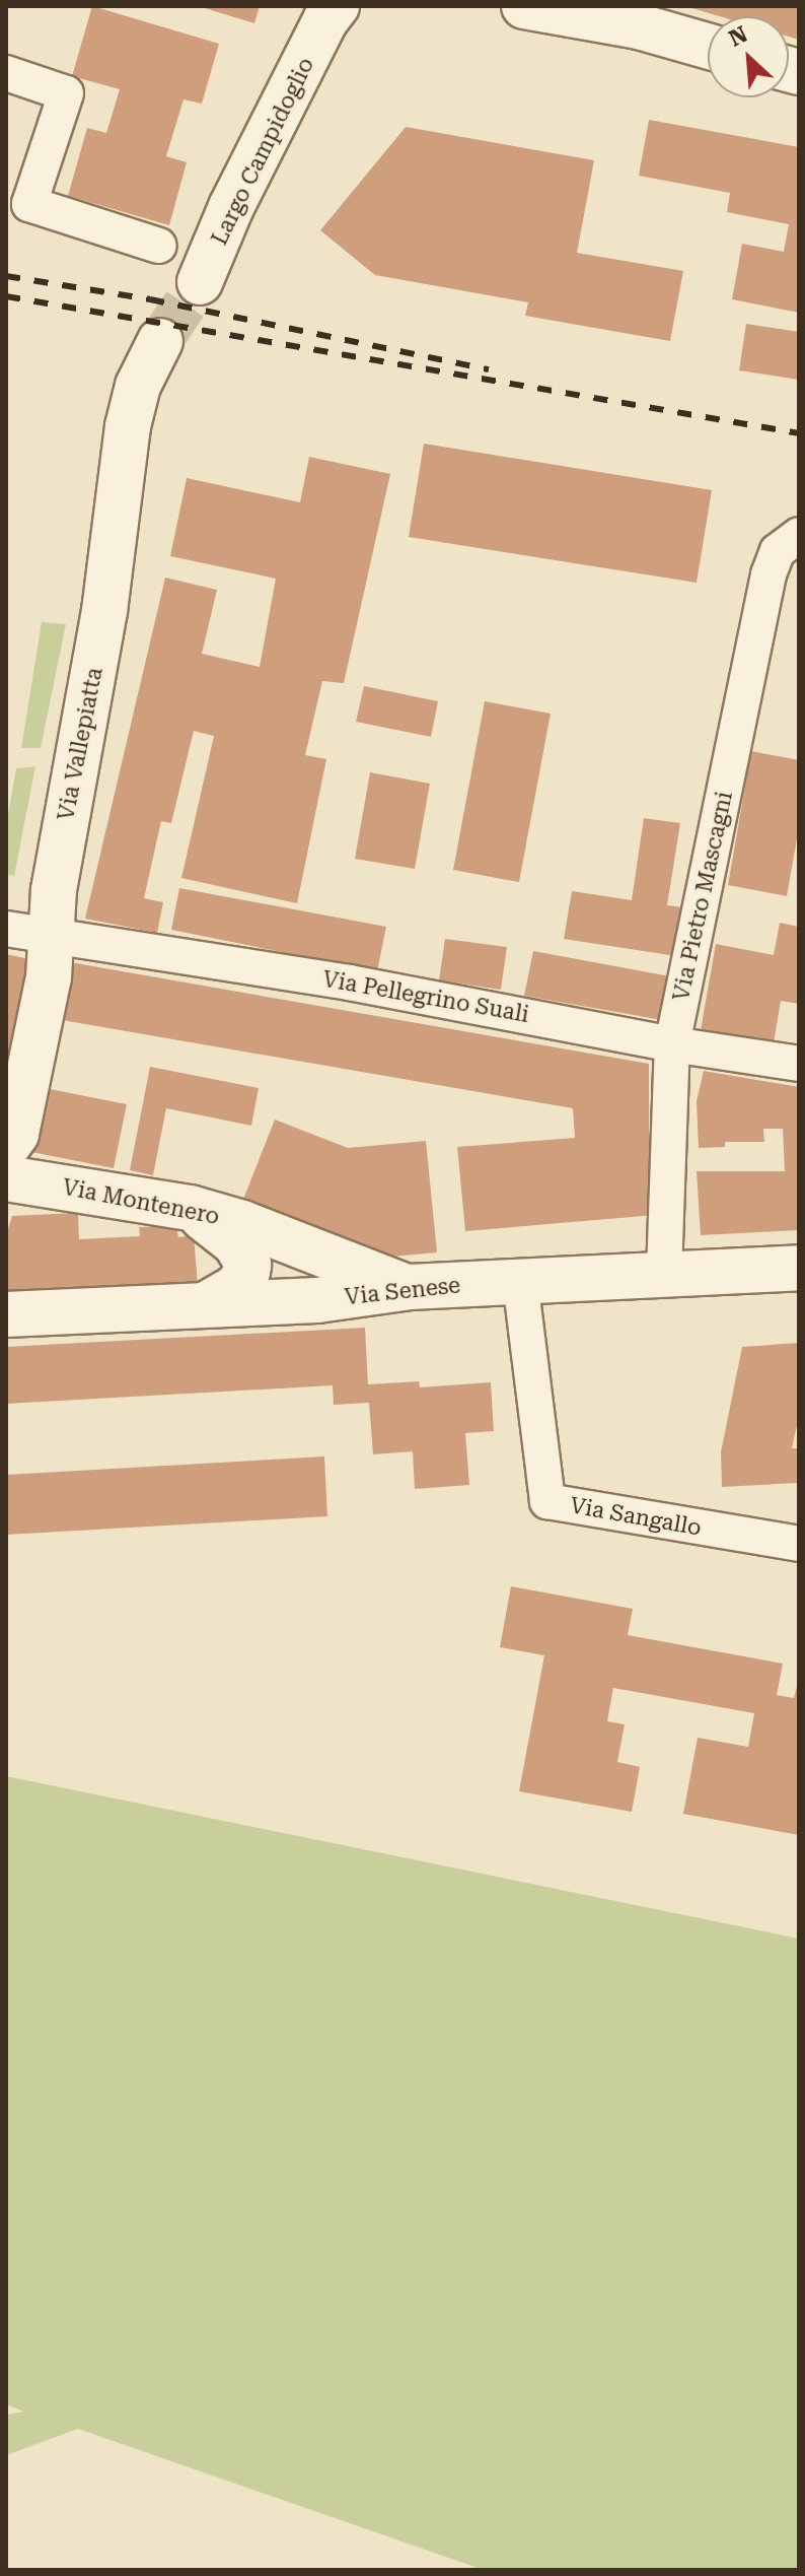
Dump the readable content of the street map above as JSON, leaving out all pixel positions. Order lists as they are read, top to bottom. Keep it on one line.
{"streets":{"main road":["Largo Campidoglio","Via Vallepiatta","Via Montenero","Via Senese"],"street":["Via Pietro Mascagni","Via Pellegrino Suali","Via Sangallo"]},"crossings":[["Via Vallepiatta","Via Pellegrino Suali"],["Via Pietro Mascagni","Via Pellegrino Suali"],["Via Pietro Mascagni","Via Senese"],["Via Montenero","Via Senese"],["Via Senese","Via Sangallo"]],"north":"top left"}
